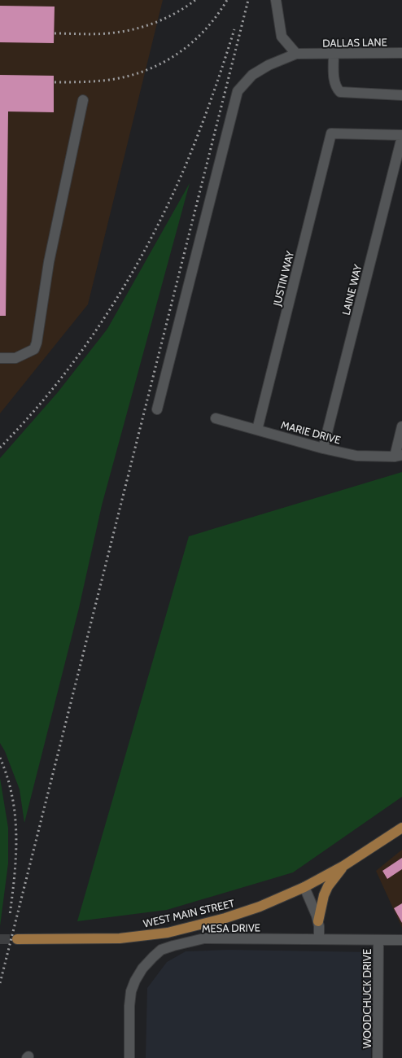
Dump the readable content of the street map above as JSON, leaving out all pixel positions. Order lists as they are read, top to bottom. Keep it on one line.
{"streets":{"main road":["WEST MAIN STREET"],"street":["DALLAS LANE","JUSTIN WAY","LAINE WAY","MARIE DRIVE","MESA DRIVE","WOODCHUCK DRIVE"]},"crossings":[["JUSTIN WAY","LAINE WAY"],["JUSTIN WAY","MARIE DRIVE"],["LAINE WAY","MARIE DRIVE"],["MESA DRIVE","WOODCHUCK DRIVE"]]}
